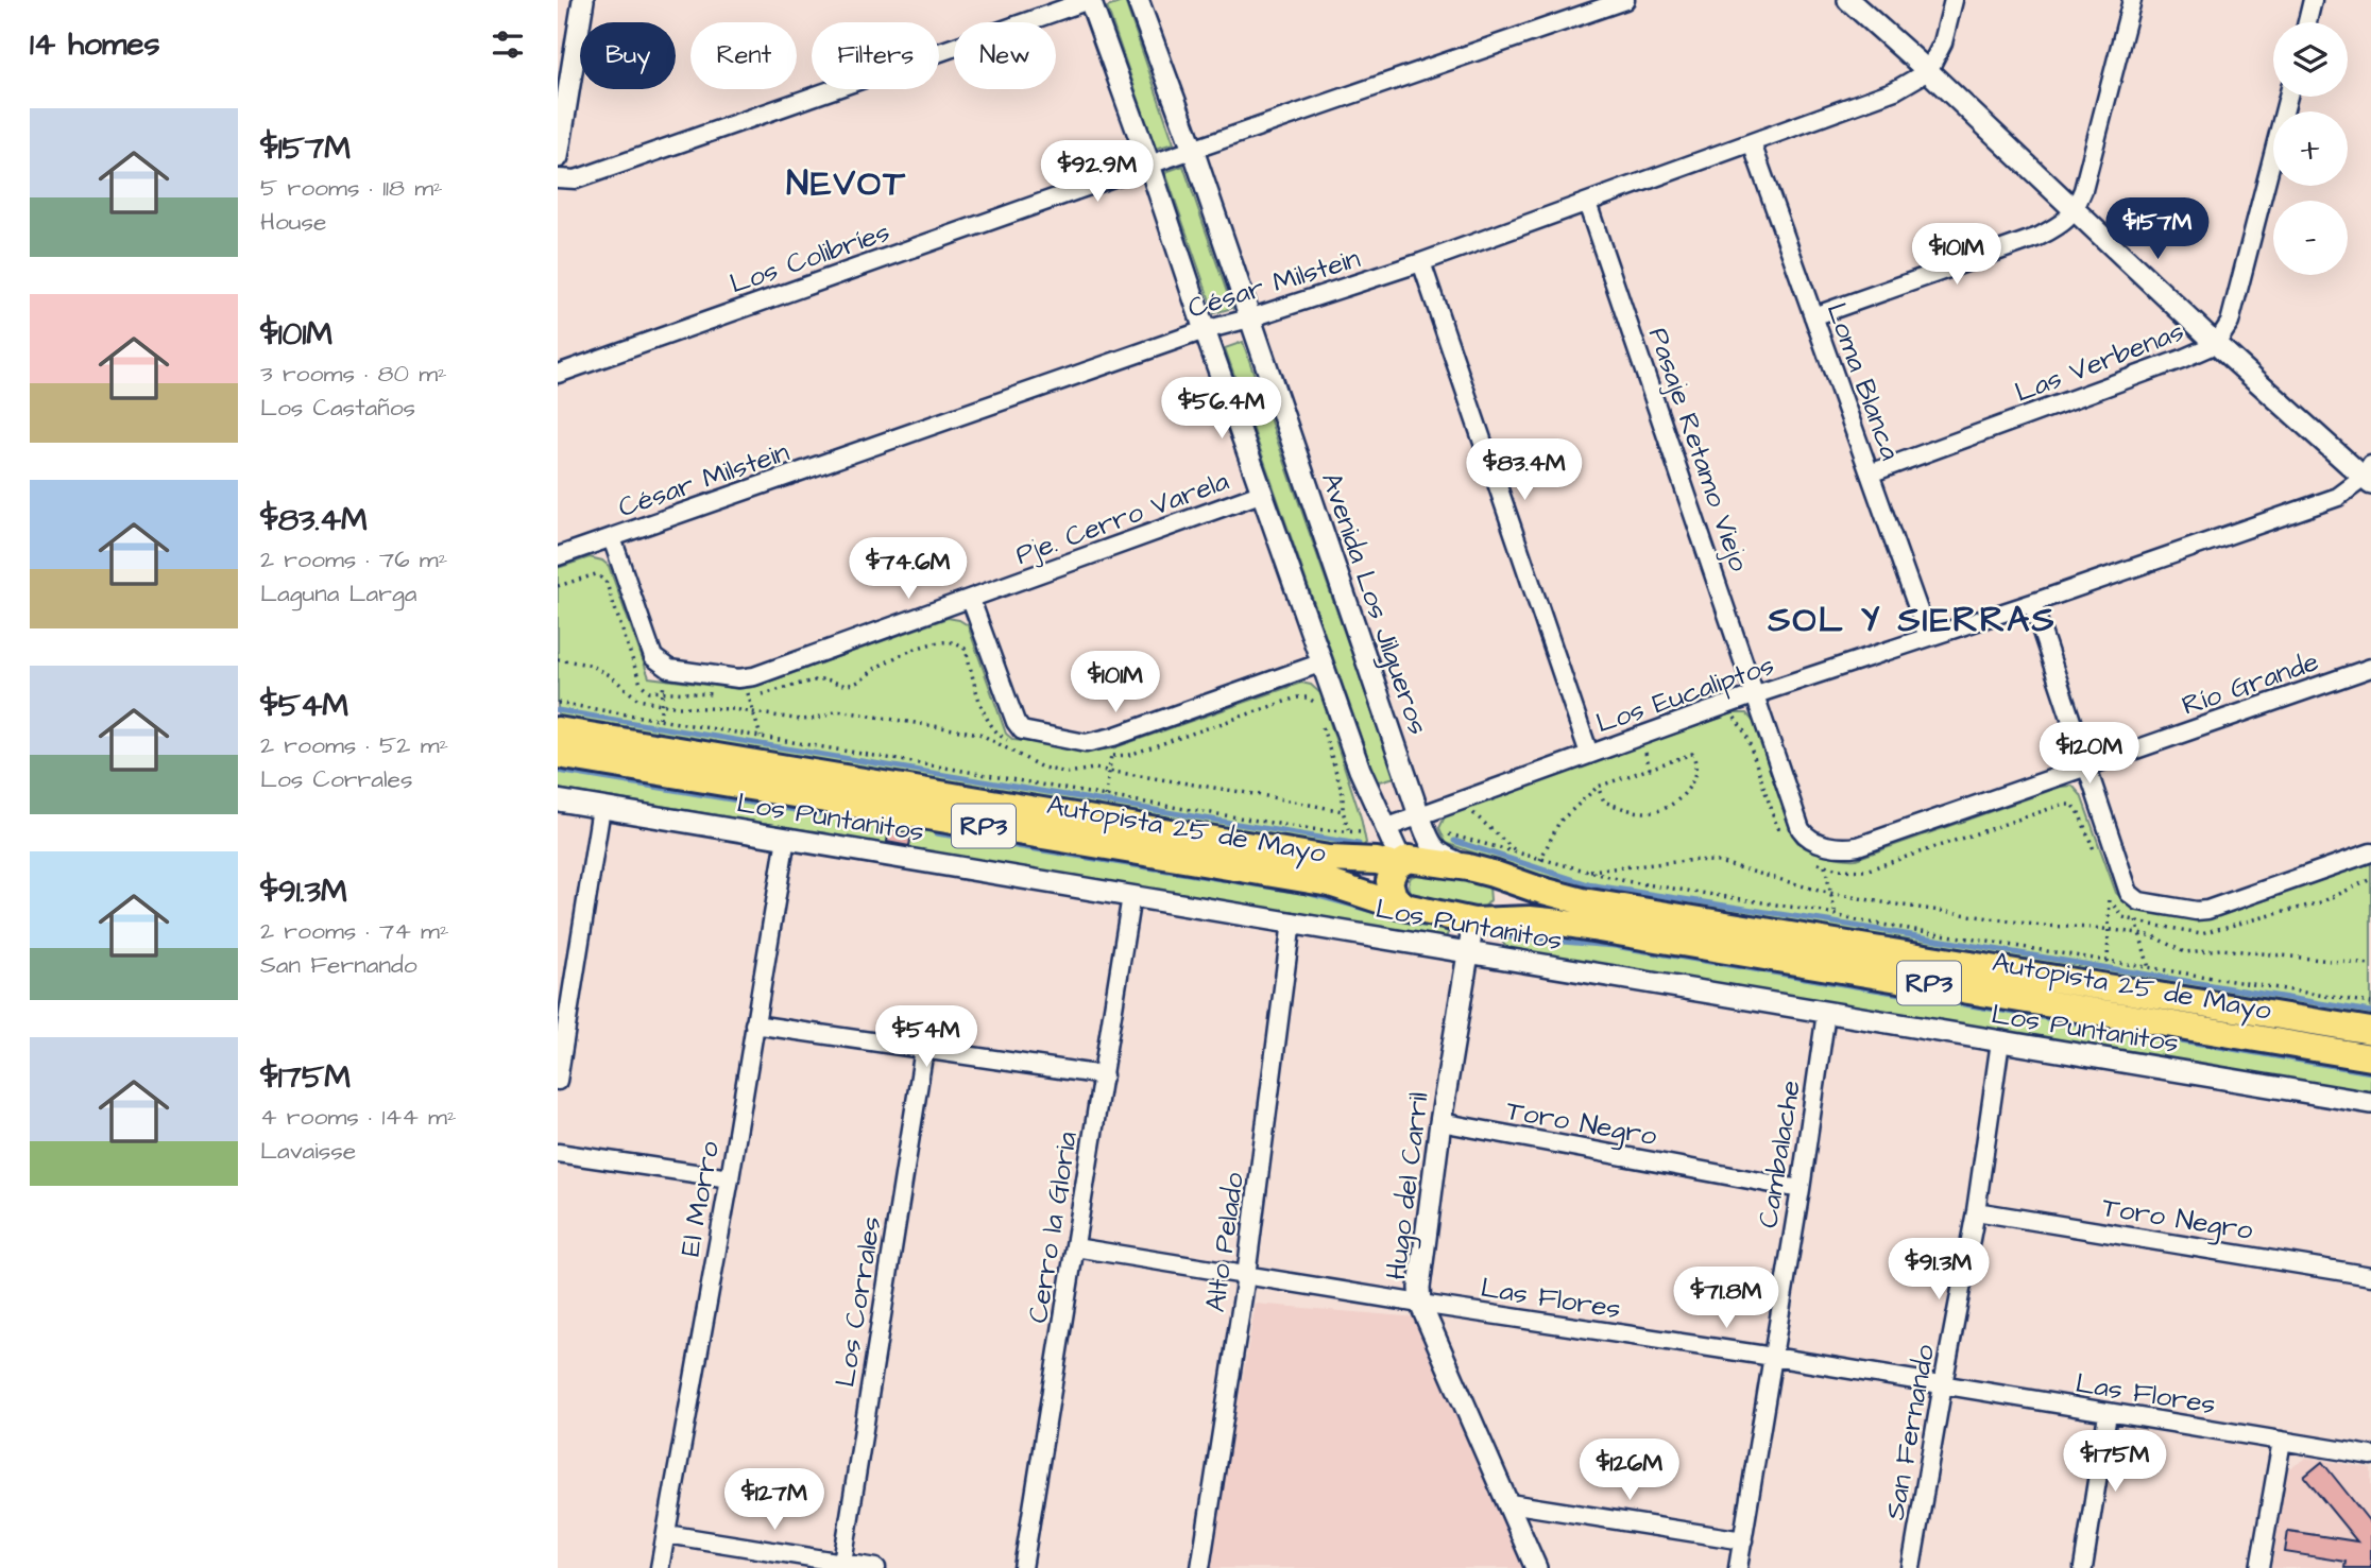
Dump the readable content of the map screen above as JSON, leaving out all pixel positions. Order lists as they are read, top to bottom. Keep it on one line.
{"streets":{"main road":["RP3","Autopista 25 de Mayo"],"street":["Los Colibríes","César Milstein","Las Verbenas","Loma Blanca","Pasaje Retamo Viejo","Pje. Cerro Varela","Avenida Los Jilgueros","Río Grande","Los Eucaliptos","Los Puntanitos","Toro Negro","Cambalache","Hugo del Carril","El Morro","Cerro la Gloria","Alto Pelado","Las Flores","Los Corrales","San Fernando"]},"crossings":[["Los Colibríes","Avenida Los Jilgueros"],["César Milstein","Loma Blanca"],["César Milstein","Pasaje Retamo Viejo"],["César Milstein","Avenida Los Jilgueros"],["Las Verbenas","Loma Blanca"],["Loma Blanca","Los Eucaliptos"],["Pasaje Retamo Viejo","Río Grande"],["Pasaje Retamo Viejo","Los Eucaliptos"],["Avenida Los Jilgueros","Los Eucaliptos"],["Avenida Los Jilgueros","RP3"],["Avenida Los Jilgueros","Autopista 25 de Mayo"],["Los Puntanitos","Cambalache"],["Los Puntanitos","Hugo del Carril"],["Los Puntanitos","El Morro"],["Los Puntanitos","Cerro la Gloria"],["Los Puntanitos","Alto Pelado"],["Los Puntanitos","San Fernando"],["RP3","Autopista 25 de Mayo"],["RP3","Hugo del Carril"],["Autopista 25 de Mayo","Hugo del Carril"],["Toro Negro","Cambalache"],["Toro Negro","Hugo del Carril"],["Toro Negro","San Fernando"],["Cambalache","Las Flores"],["Hugo del Carril","Las Flores"],["Cerro la Gloria","Las Flores"],["Alto Pelado","Las Flores"],["Las Flores","San Fernando"]],"districts":["NEVOT","SOL Y SIERRAS"],"page":{"heading":"14 homes","map_buttons":["+","−"],"chip":["Buy","Rent","Filters","New"],"list":[{"name":"$157M","note":"5 rooms · 118 m² · House"},{"name":"$101M","note":"3 rooms · 80 m² · Los Castaños"},{"name":"$83.4M","note":"2 rooms · 76 m² · Laguna Larga"},{"name":"$54M","note":"2 rooms · 52 m² · Los Corrales"},{"name":"$91.3M","note":"2 rooms · 74 m² · San Fernando"},{"name":"$175M","note":"4 rooms · 144 m² · Lavaisse"}],"price":["$92.9M","$157M","$101M","$56.4M","$83.4M","$74.6M","$101M","$120M","$54M","$91.3M","$71.8M","$175M","$126M","$127M"]}}
